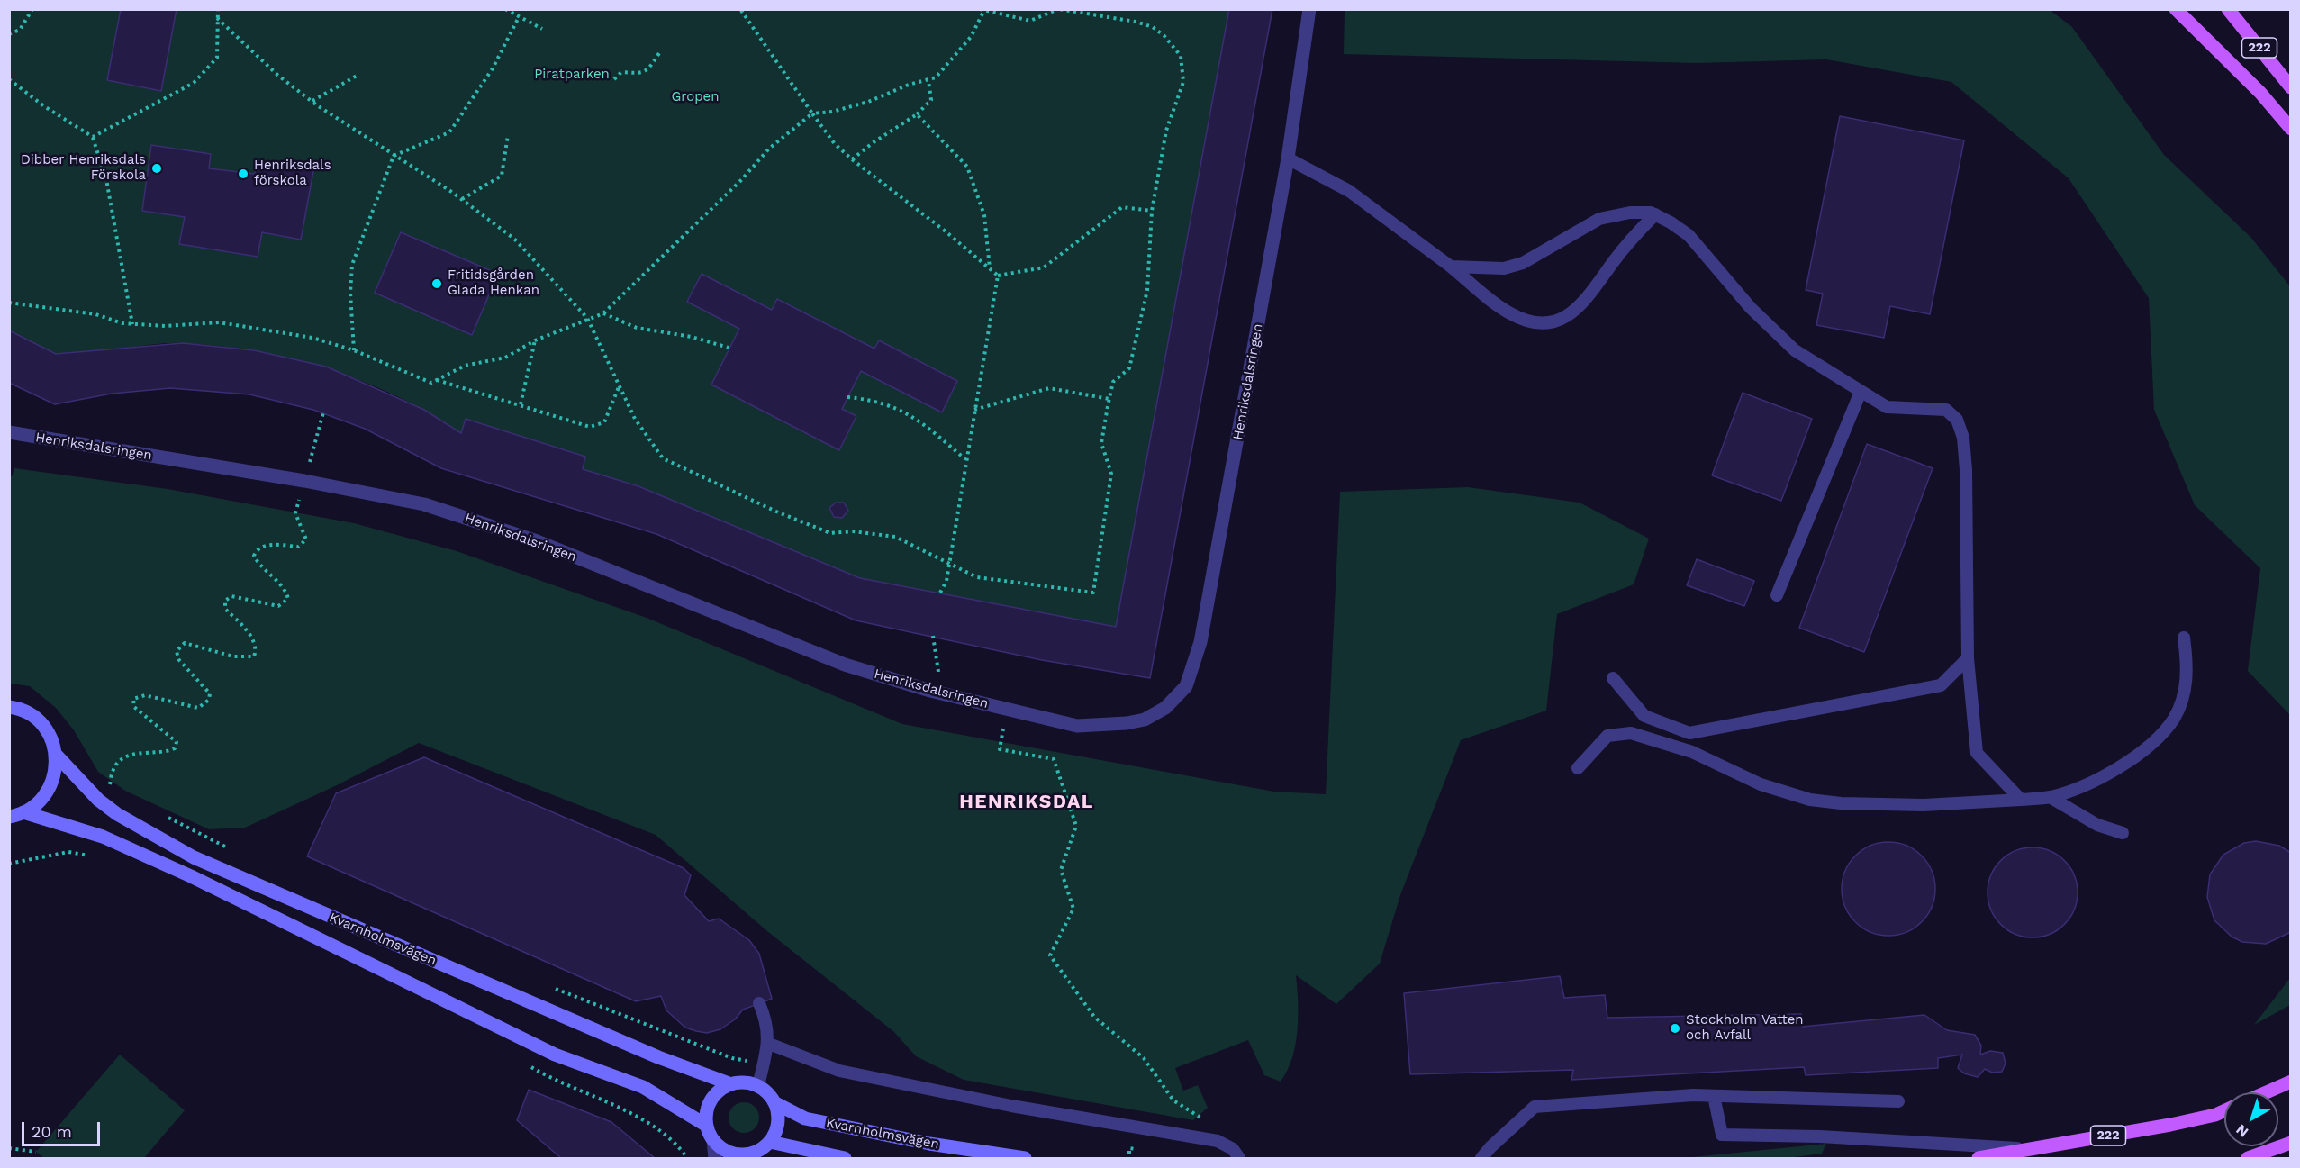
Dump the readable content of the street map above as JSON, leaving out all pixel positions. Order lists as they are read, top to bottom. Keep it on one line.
{"streets":{"main road":["222"],"street":["Henriksdalsringen","Kvarnholmsvägen"]},"districts":["HENRIKSDAL"],"parks":["Piratparken","Gropen"],"places":["Dibber Henriksdals Förskola","Henriksdals förskola","Fritidsgården Glada Henkan","Stockholm Vatten och Avfall"],"scale_bar":"20 m","north":"bottom left"}
